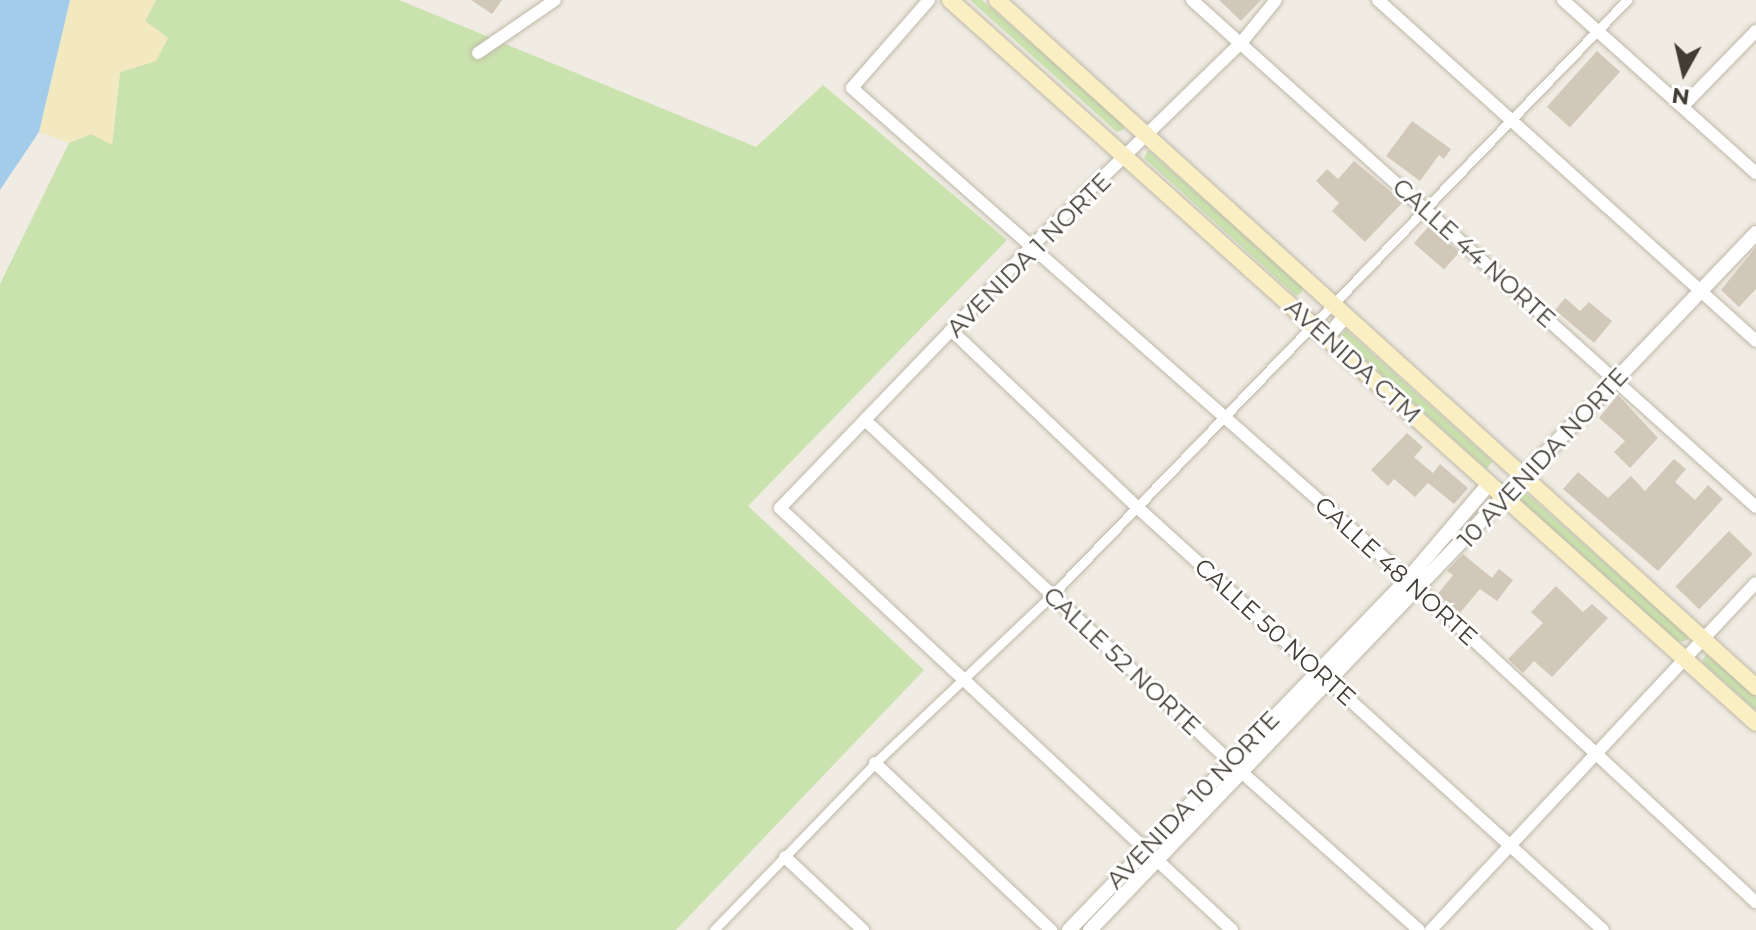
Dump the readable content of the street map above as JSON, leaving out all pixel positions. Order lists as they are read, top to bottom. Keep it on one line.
{"streets":{"main road":["AVENIDA CTM"],"street":["CALLE 44 NORTE","AVENIDA 1 NORTE","10 AVENIDA NORTE","CALLE 48 NORTE","CALLE 50 NORTE","CALLE 52 NORTE","AVENIDA 10 NORTE"]},"crossings":[["CALLE 44 NORTE","AVENIDA 1 NORTE"],["CALLE 44 NORTE","10 AVENIDA NORTE"],["AVENIDA 1 NORTE","AVENIDA CTM"],["AVENIDA 1 NORTE","CALLE 48 NORTE"],["AVENIDA 1 NORTE","CALLE 50 NORTE"],["AVENIDA 1 NORTE","CALLE 52 NORTE"],["AVENIDA CTM","10 AVENIDA NORTE"],["10 AVENIDA NORTE","CALLE 48 NORTE"],["10 AVENIDA NORTE","CALLE 50 NORTE"],["10 AVENIDA NORTE","AVENIDA 10 NORTE"],["CALLE 50 NORTE","AVENIDA 10 NORTE"],["CALLE 52 NORTE","AVENIDA 10 NORTE"]],"north":"bottom"}
